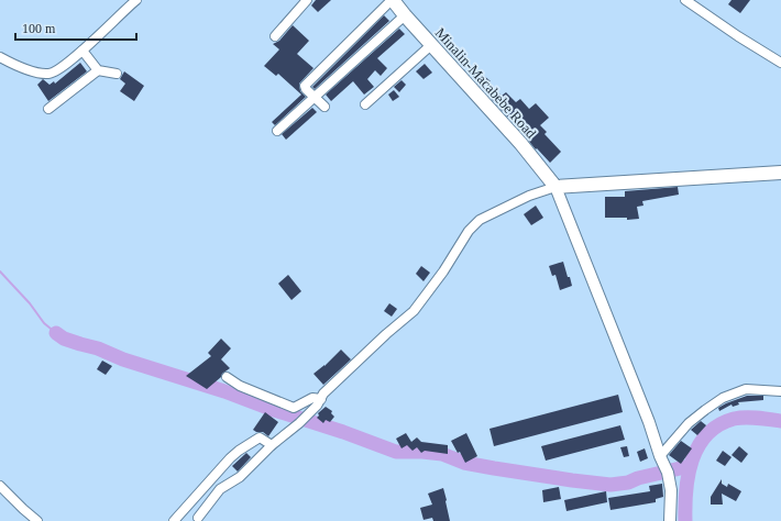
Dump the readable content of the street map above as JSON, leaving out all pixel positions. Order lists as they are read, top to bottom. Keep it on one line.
{"streets":{"main road":["Minalin-Macabebe Road"]},"scale_bar":"100 m"}
